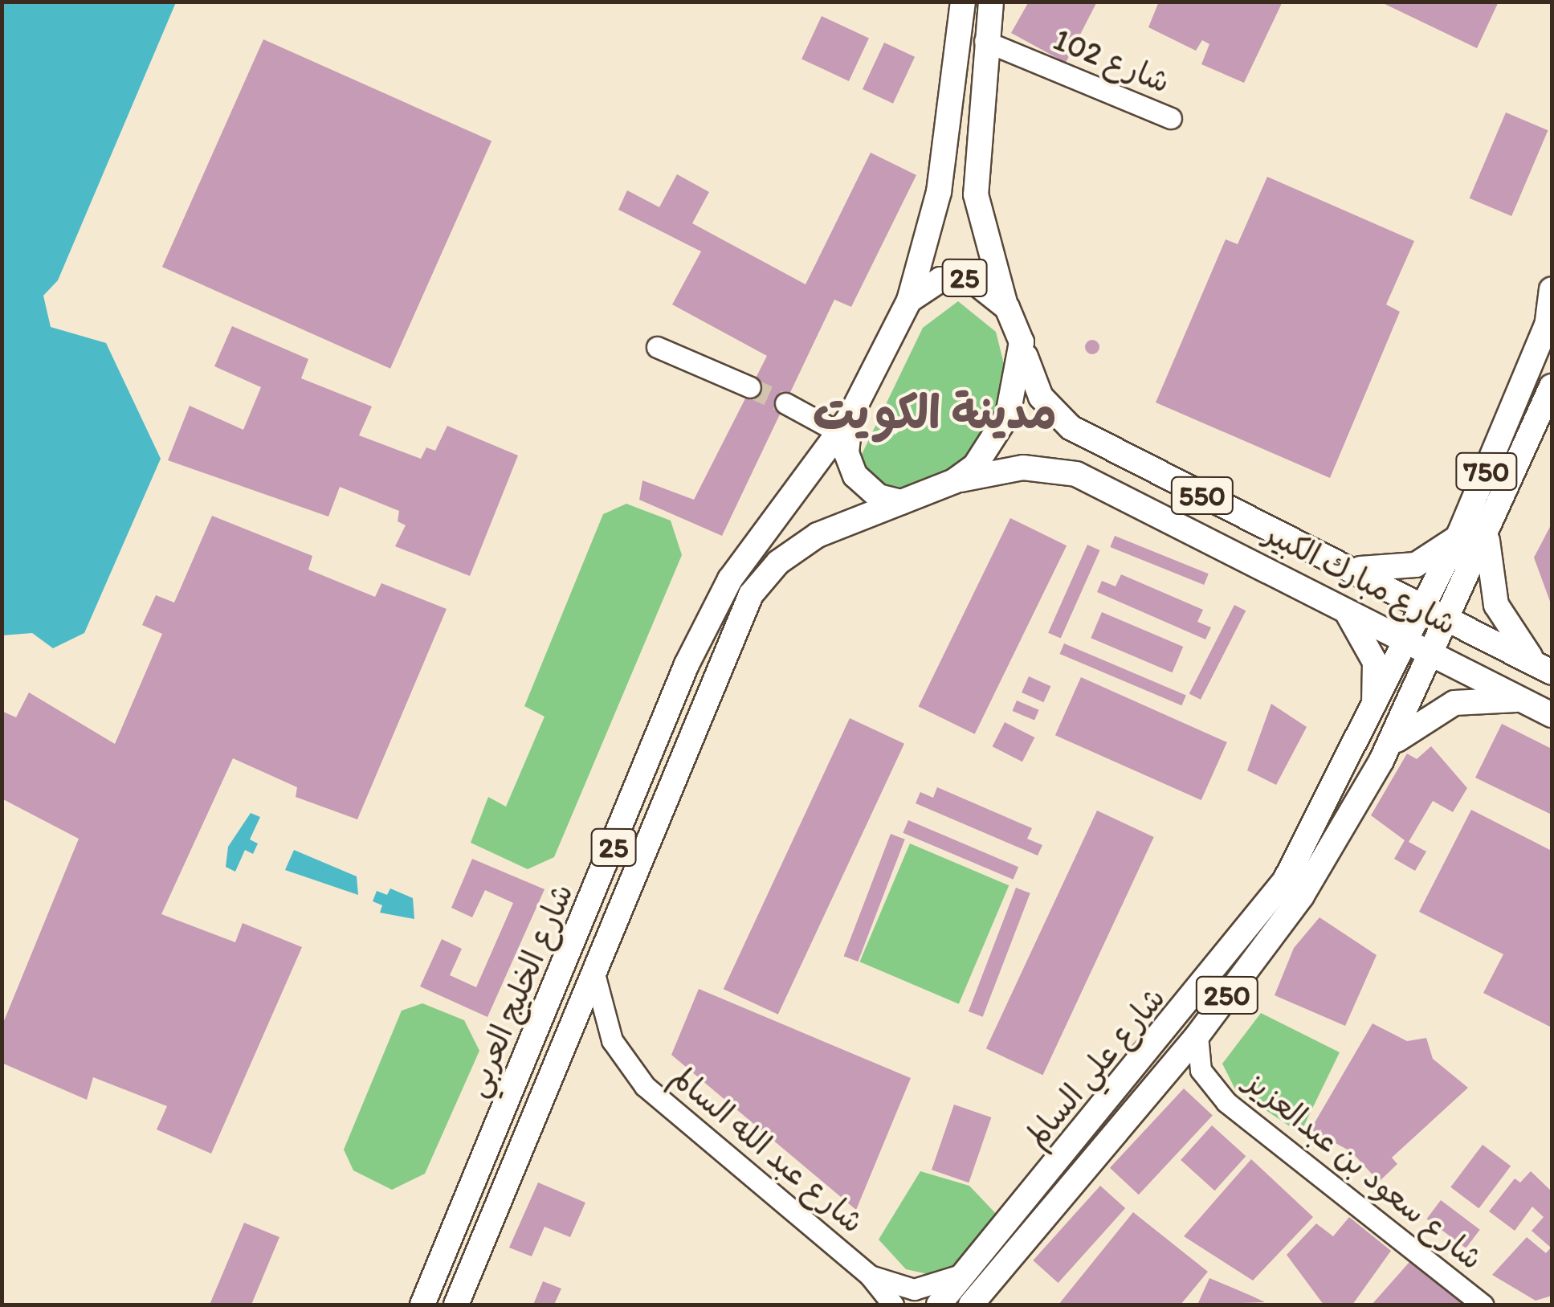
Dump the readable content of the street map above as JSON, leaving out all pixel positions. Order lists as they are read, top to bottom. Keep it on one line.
{"streets":{"main road":["25","750","550","شارع مبارك الكبير","شارع الخليج العربي","250","شارع علي السالم"],"street":["شارع 102","شارع عبد الله السالم","شارع سعود بن عبدالعزيز"]},"crossings":[["شارع 102","25"],["25","شارع مبارك الكبير"],["25","شارع الخليج العربي"],["750","شارع مبارك الكبير"],["750","شارع علي السالم"],["شارع مبارك الكبير","شارع الخليج العربي"],["شارع مبارك الكبير","شارع علي السالم"],["شارع الخليج العربي","شارع عبد الله السالم"],["شارع علي السالم","شارع عبد الله السالم"],["شارع علي السالم","شارع سعود بن عبدالعزيز"]],"districts":["مدينة الكويت"]}
